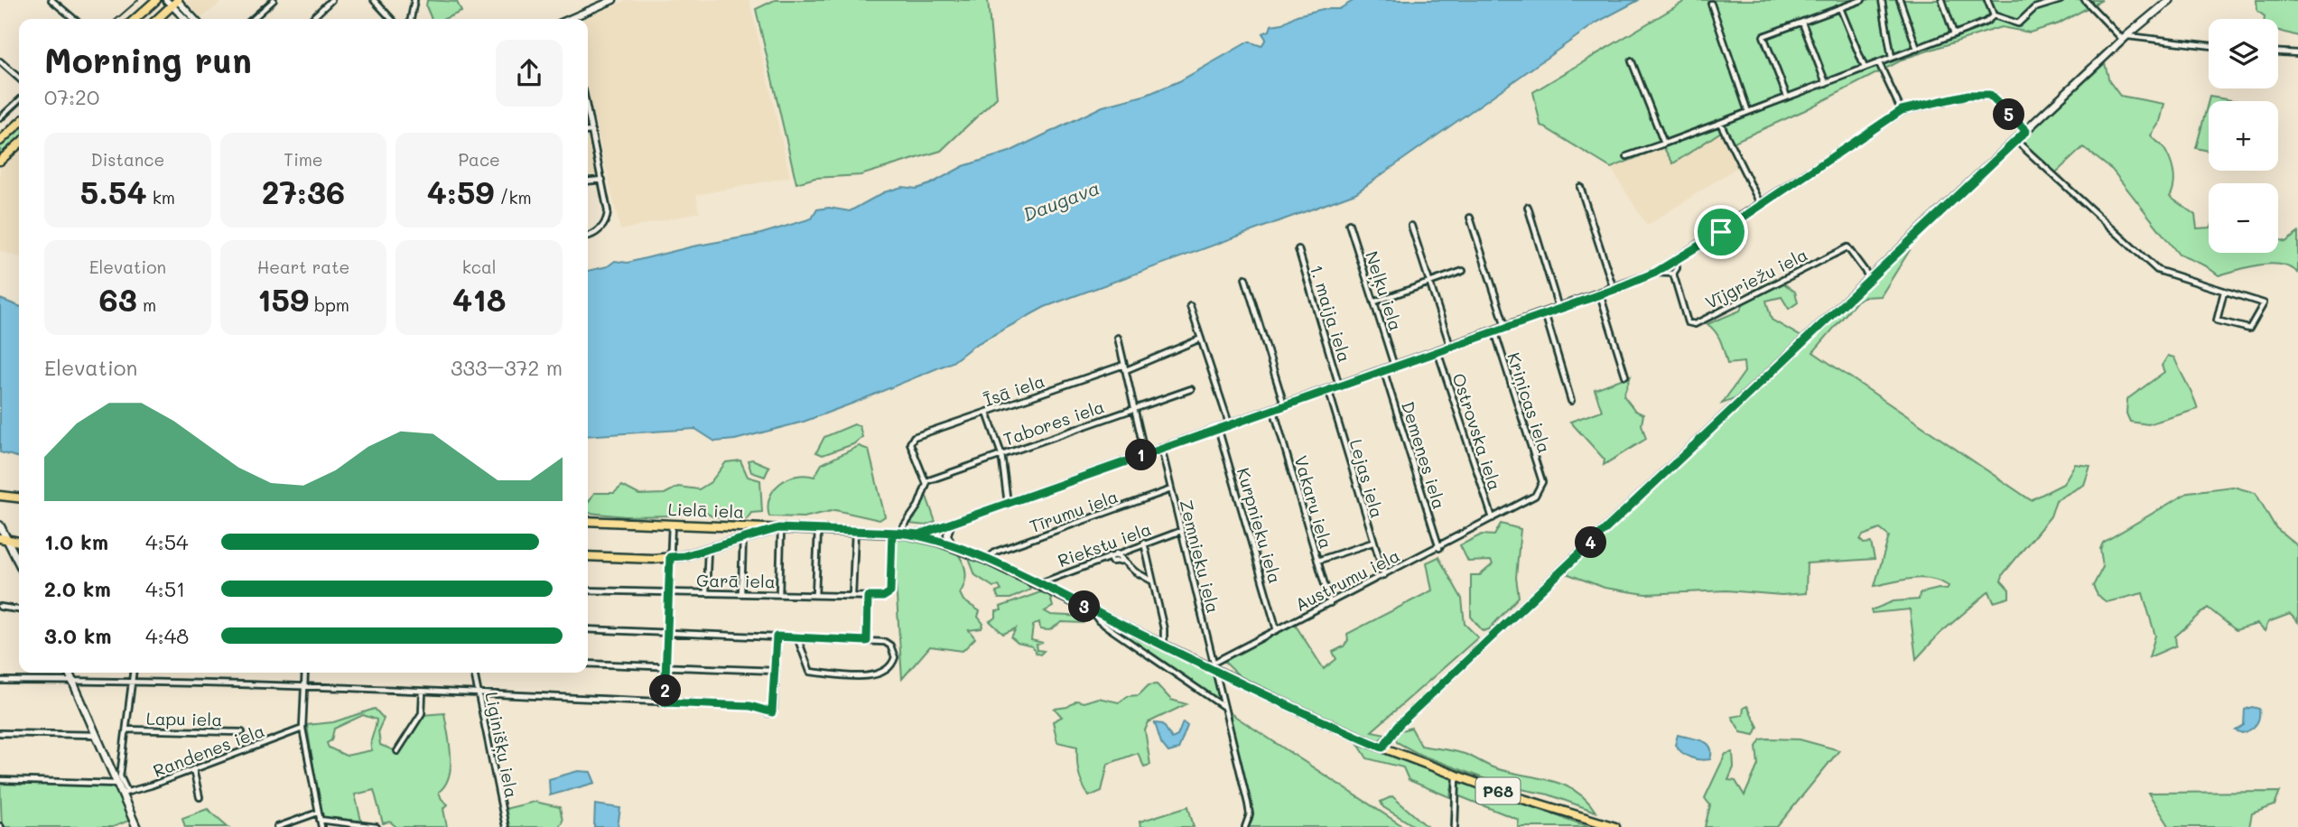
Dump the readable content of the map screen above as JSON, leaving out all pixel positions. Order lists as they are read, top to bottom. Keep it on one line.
{"streets":{"main road":["Lielā iela","P68"],"street":["Vījgriežu iela","Neļķu iela","1. maija iela","Īsā iela","Kriņicas iela","Tabores iela","Ostrovska iela","Demenes iela","Lejas iela","Vakaru iela","Tīrumu iela","Kurpnieku iela","Riekstu iela","Zemnieku iela","Austrumu iela","Garā iela","Lapu iela","Liginišķu iela","Randenes iela"]},"crossings":[["Neļķu iela","Lielā iela"],["1. maija iela","Lielā iela"],["Īsā iela","Tabores iela"],["Kriņicas iela","Lielā iela"],["Kriņicas iela","Austrumu iela"],["Ostrovska iela","Lielā iela"],["Ostrovska iela","Austrumu iela"],["Demenes iela","Lielā iela"],["Demenes iela","Austrumu iela"],["Lejas iela","Lielā iela"],["Lejas iela","Austrumu iela"],["Vakaru iela","Lielā iela"],["Vakaru iela","Austrumu iela"],["Lielā iela","Kurpnieku iela"],["Lielā iela","Zemnieku iela"],["Lielā iela","Garā iela"],["Lielā iela","P68"],["Tīrumu iela","Zemnieku iela"],["Tīrumu iela","P68"],["Kurpnieku iela","Austrumu iela"],["Riekstu iela","Zemnieku iela"],["Riekstu iela","P68"],["Zemnieku iela","Austrumu iela"],["Zemnieku iela","P68"],["Austrumu iela","P68"]],"water":["Daugava"],"page":{"map_buttons":["+","−"],"heading":["Morning run","07:20"],"pins":["5","1","4","3","2"],"stats":[["Distance","5.54 km"],["Time","27:36"],["Pace","4:59 /km"],["Elevation","63 m"],["Heart rate","159 bpm"],["kcal","418"]],"chart":["Elevation","333–372 m"],"list":[{"name":"1.0 km","note":"4:54"},{"name":"2.0 km","note":"4:51"},{"name":"3.0 km","note":"4:48"}]}}
